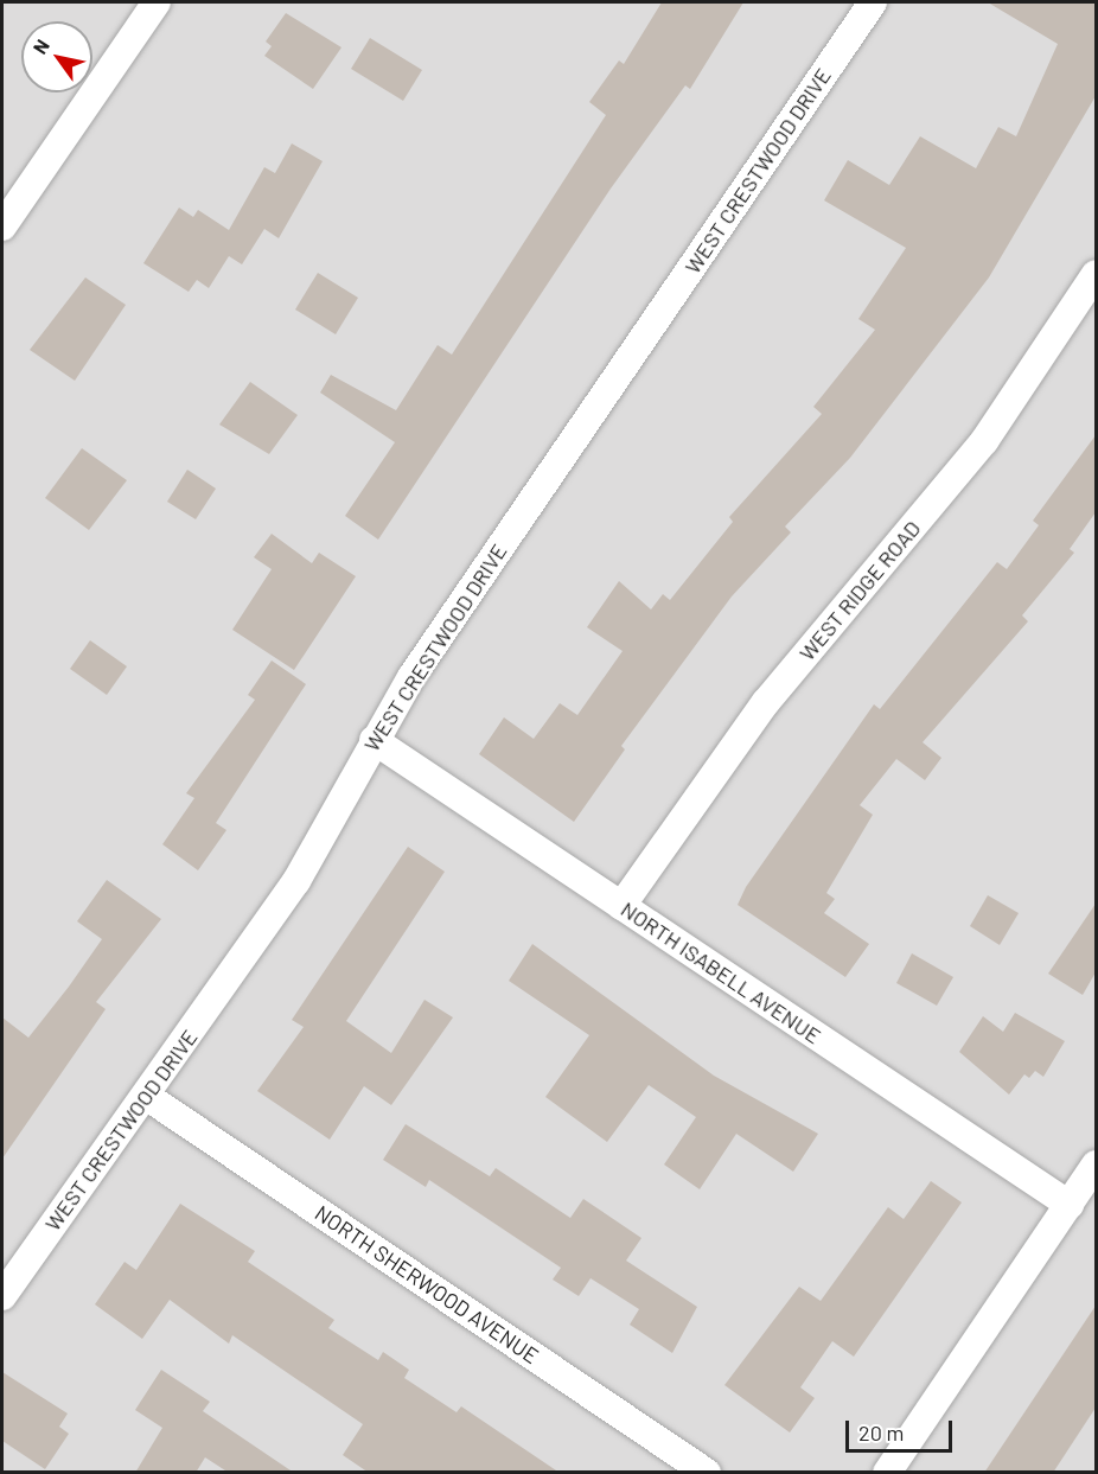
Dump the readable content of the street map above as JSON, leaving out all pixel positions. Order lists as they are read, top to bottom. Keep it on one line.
{"streets":{"street":["WEST CRESTWOOD DRIVE","WEST RIDGE ROAD","NORTH ISABELL AVENUE","NORTH SHERWOOD AVENUE"]},"crossings":[["WEST CRESTWOOD DRIVE","NORTH ISABELL AVENUE"],["WEST CRESTWOOD DRIVE","NORTH SHERWOOD AVENUE"],["WEST RIDGE ROAD","NORTH ISABELL AVENUE"]],"scale_bar":"20 m","north":"top left"}
